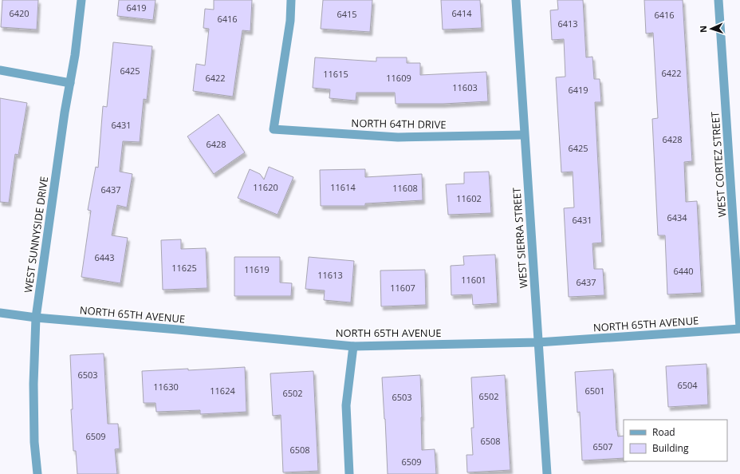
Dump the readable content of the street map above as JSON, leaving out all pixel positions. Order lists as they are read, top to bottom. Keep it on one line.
{"streets":{"street":["NORTH 64TH DRIVE","WEST CORTEZ STREET","WEST SUNNYSIDE DRIVE","WEST SIERRA STREET","NORTH 65TH AVENUE"]},"crossings":[["NORTH 64TH DRIVE","WEST SIERRA STREET"],["WEST CORTEZ STREET","NORTH 65TH AVENUE"],["WEST SUNNYSIDE DRIVE","NORTH 65TH AVENUE"],["WEST SIERRA STREET","NORTH 65TH AVENUE"]],"house_numbers":["6419","6420","6414","6415","6416","6416","6413","6425","6422","11615","6422","11609","11603","6419","6431","6428","6428","6425","11620","11614","11608","6437","11602","6434","6431","6443","11625","11619","6440","11613","11601","6437","11607","6503","6504","11630","11624","6501","6502","6502","6503","6509","6508","6507","6508","6509"],"legend":["Road","Building"],"north":"left"}
